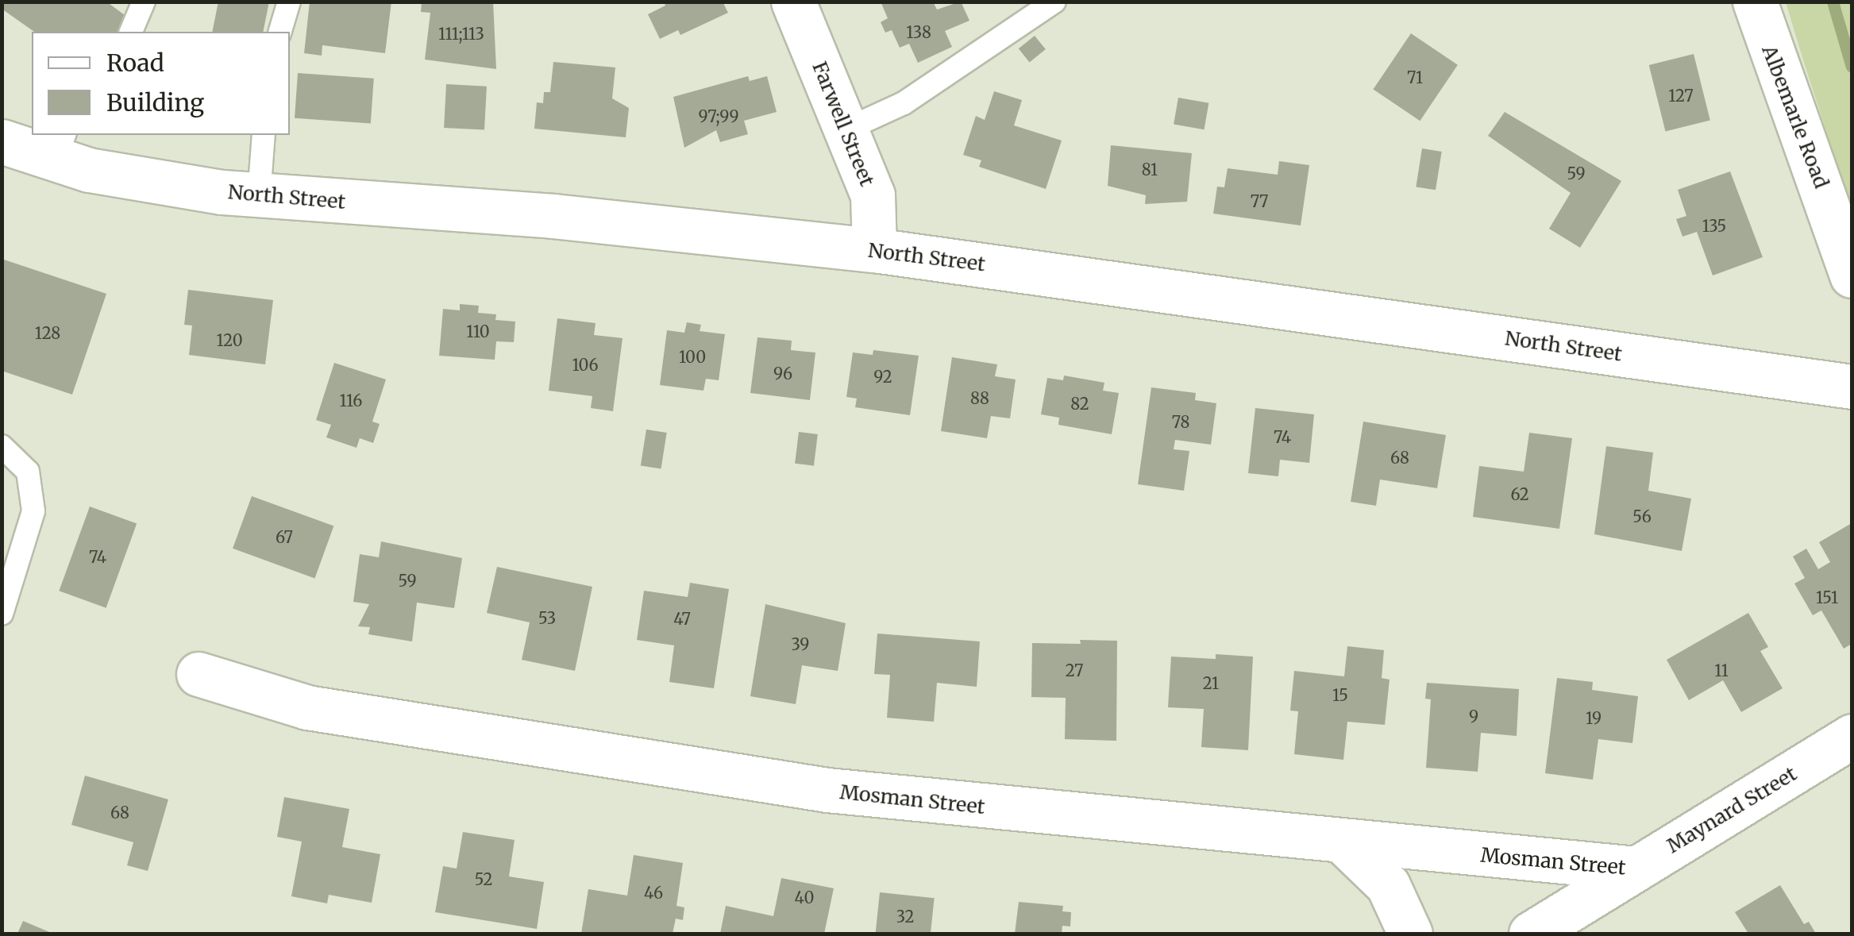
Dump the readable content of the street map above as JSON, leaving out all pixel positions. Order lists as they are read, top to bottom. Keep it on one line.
{"streets":{"street":["Albemarle Road","Farwell Street","North Street","Mosman Street","Maynard Street"]},"crossings":[["Farwell Street","North Street"],["Mosman Street","Maynard Street"]],"house_numbers":["138","111;113","71","127","97;99","81","59","77","135","110","128","120","100","106","96","92","88","116","82","78","74","68","62","56","67","74","59","151","53","47","39","27","11","21","15","9","19","68","52","46","40","32"],"legend":["Road","Building"]}
